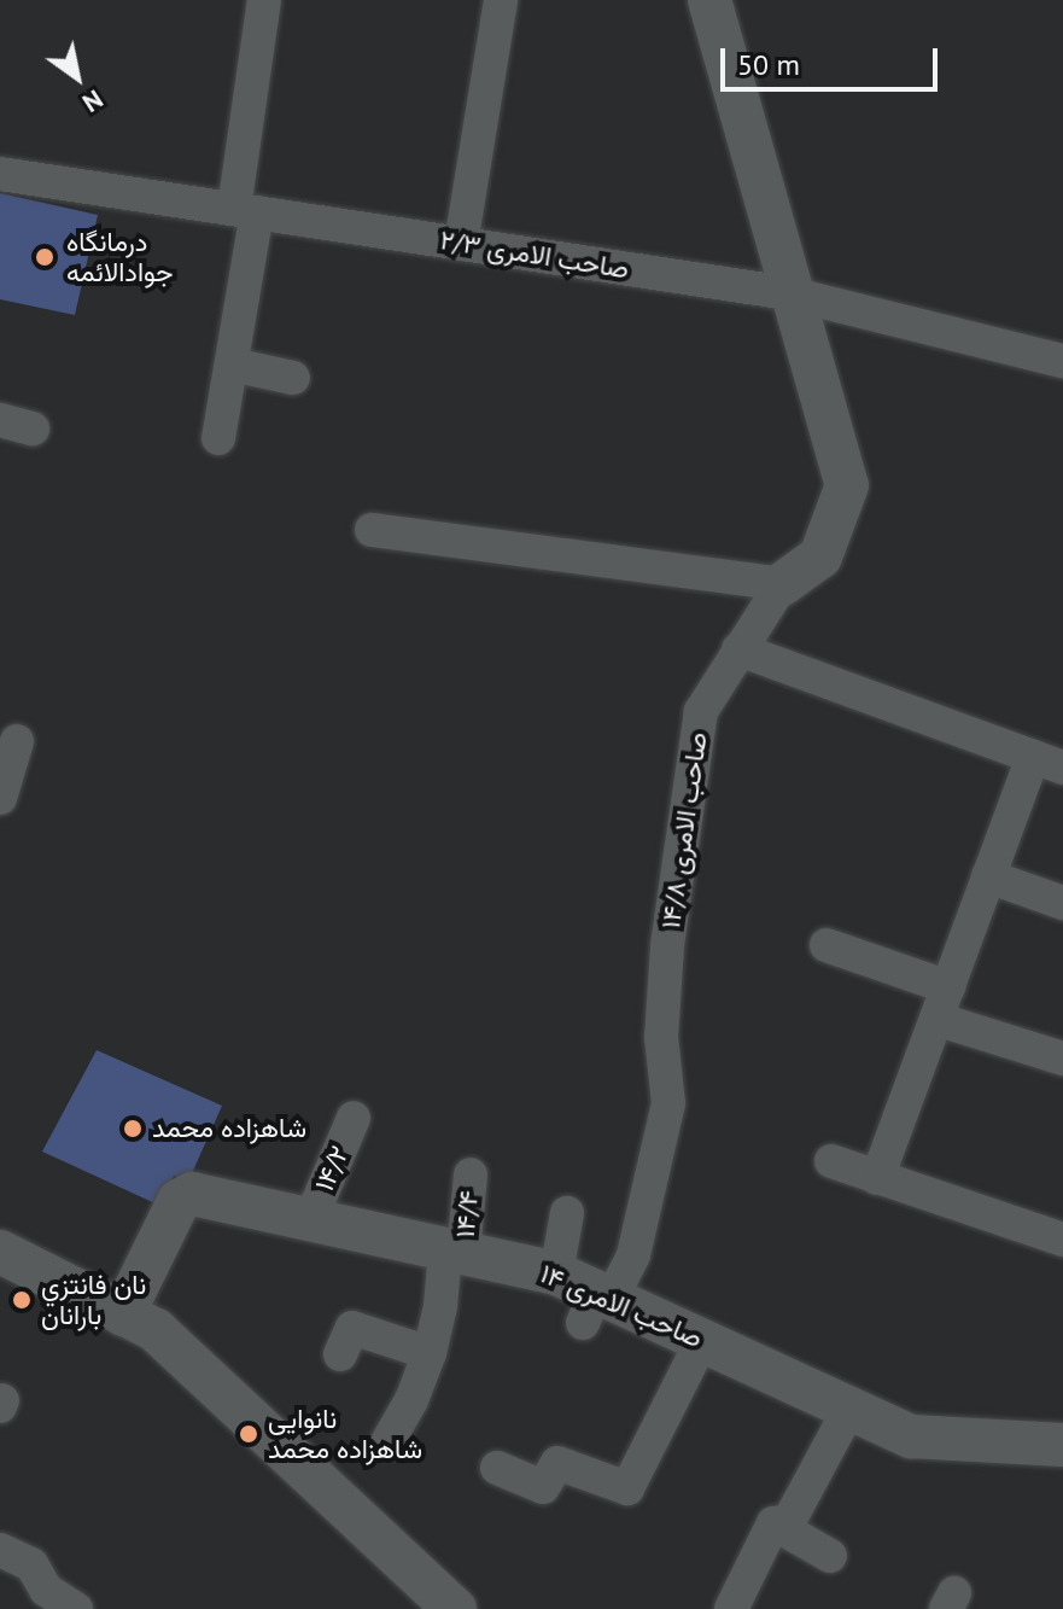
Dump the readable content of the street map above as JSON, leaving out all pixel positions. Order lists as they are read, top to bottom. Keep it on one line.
{"streets":{"street":["۲/۳ صاحب الامری","صاحب الامری ۱۴/۸","۱۴/۲","۱۴/۴","۱۴ صاحب الامری"]},"crossings":[["۲/۳ صاحب الامری","صاحب الامری ۱۴/۸"],["صاحب الامری ۱۴/۸","۱۴ صاحب الامری"],["۱۴/۲","۱۴ صاحب الامری"],["۱۴/۴","۱۴ صاحب الامری"]],"places":["درمانگاه جوادالائمه","شاهزاده محمد","نان فانتزي بارانان","نانوایی شاهزاده محمد"],"scale_bar":"50 m","north":"bottom right"}
